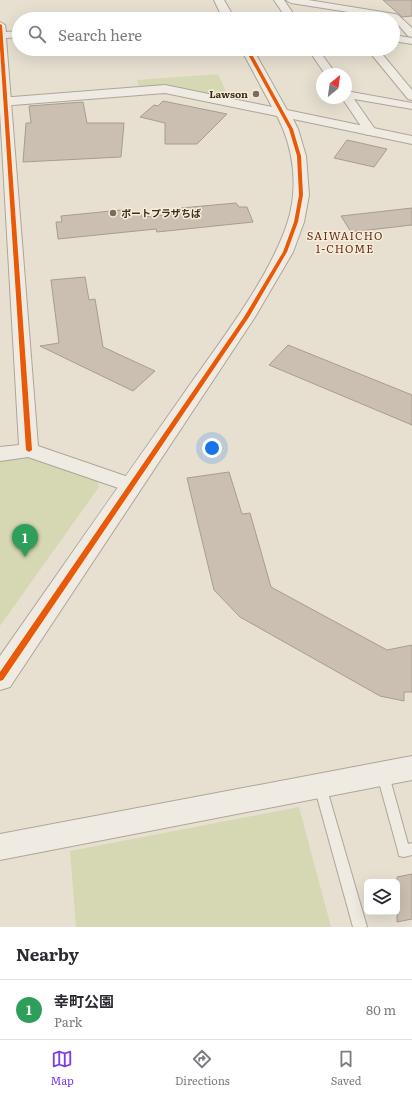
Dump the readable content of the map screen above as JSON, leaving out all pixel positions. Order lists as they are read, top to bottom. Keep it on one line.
{"districts":["SAIWAICHO 1-CHOME"],"places":["Lawson","ポートプラザちば"],"north":"top right","page":{"search":"Search here","pins":"1","heading":"Nearby","list":[{"mark":"1","name":"幸町公園","note":"Park","value":"80 m"}],"nav":["Map","Directions","Saved"]}}
